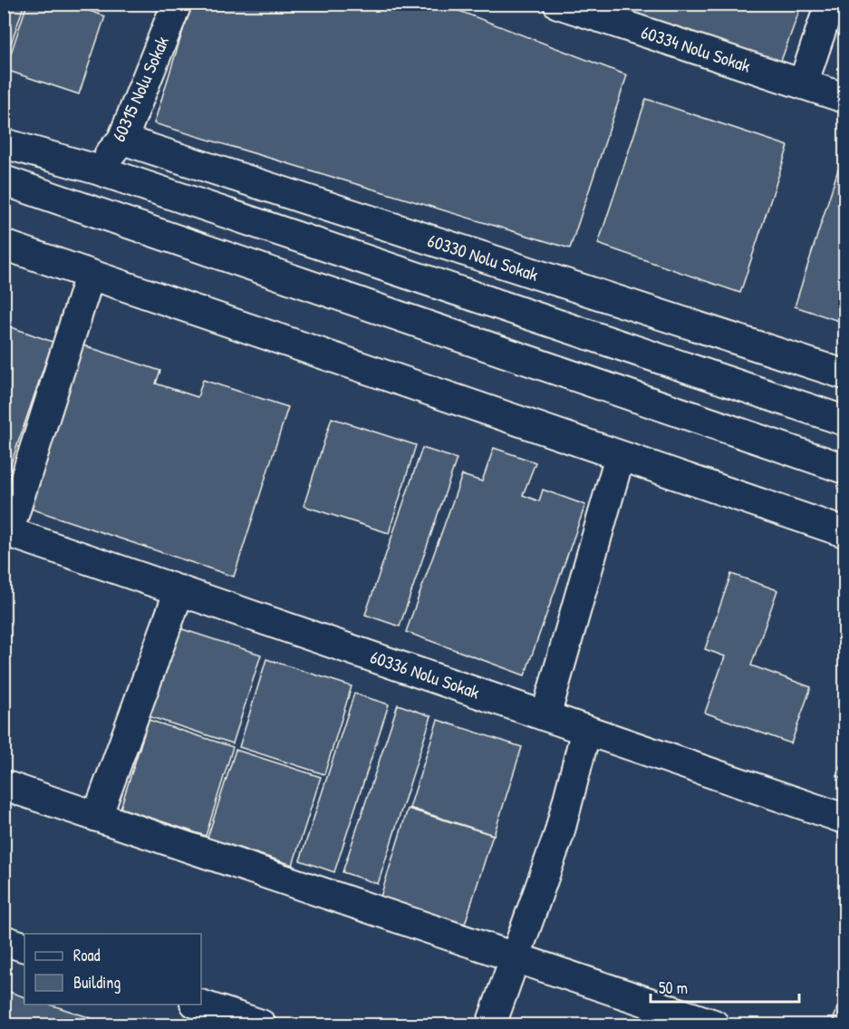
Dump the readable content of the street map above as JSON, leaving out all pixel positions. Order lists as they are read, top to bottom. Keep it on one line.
{"streets":{"street":["60334 Nolu Sokak","60315 Nolu Sokak","60330 Nolu Sokak","60336 Nolu Sokak"]},"crossings":[["60315 Nolu Sokak","60330 Nolu Sokak"]],"legend":["Road","Building"],"scale_bar":"50 m"}
